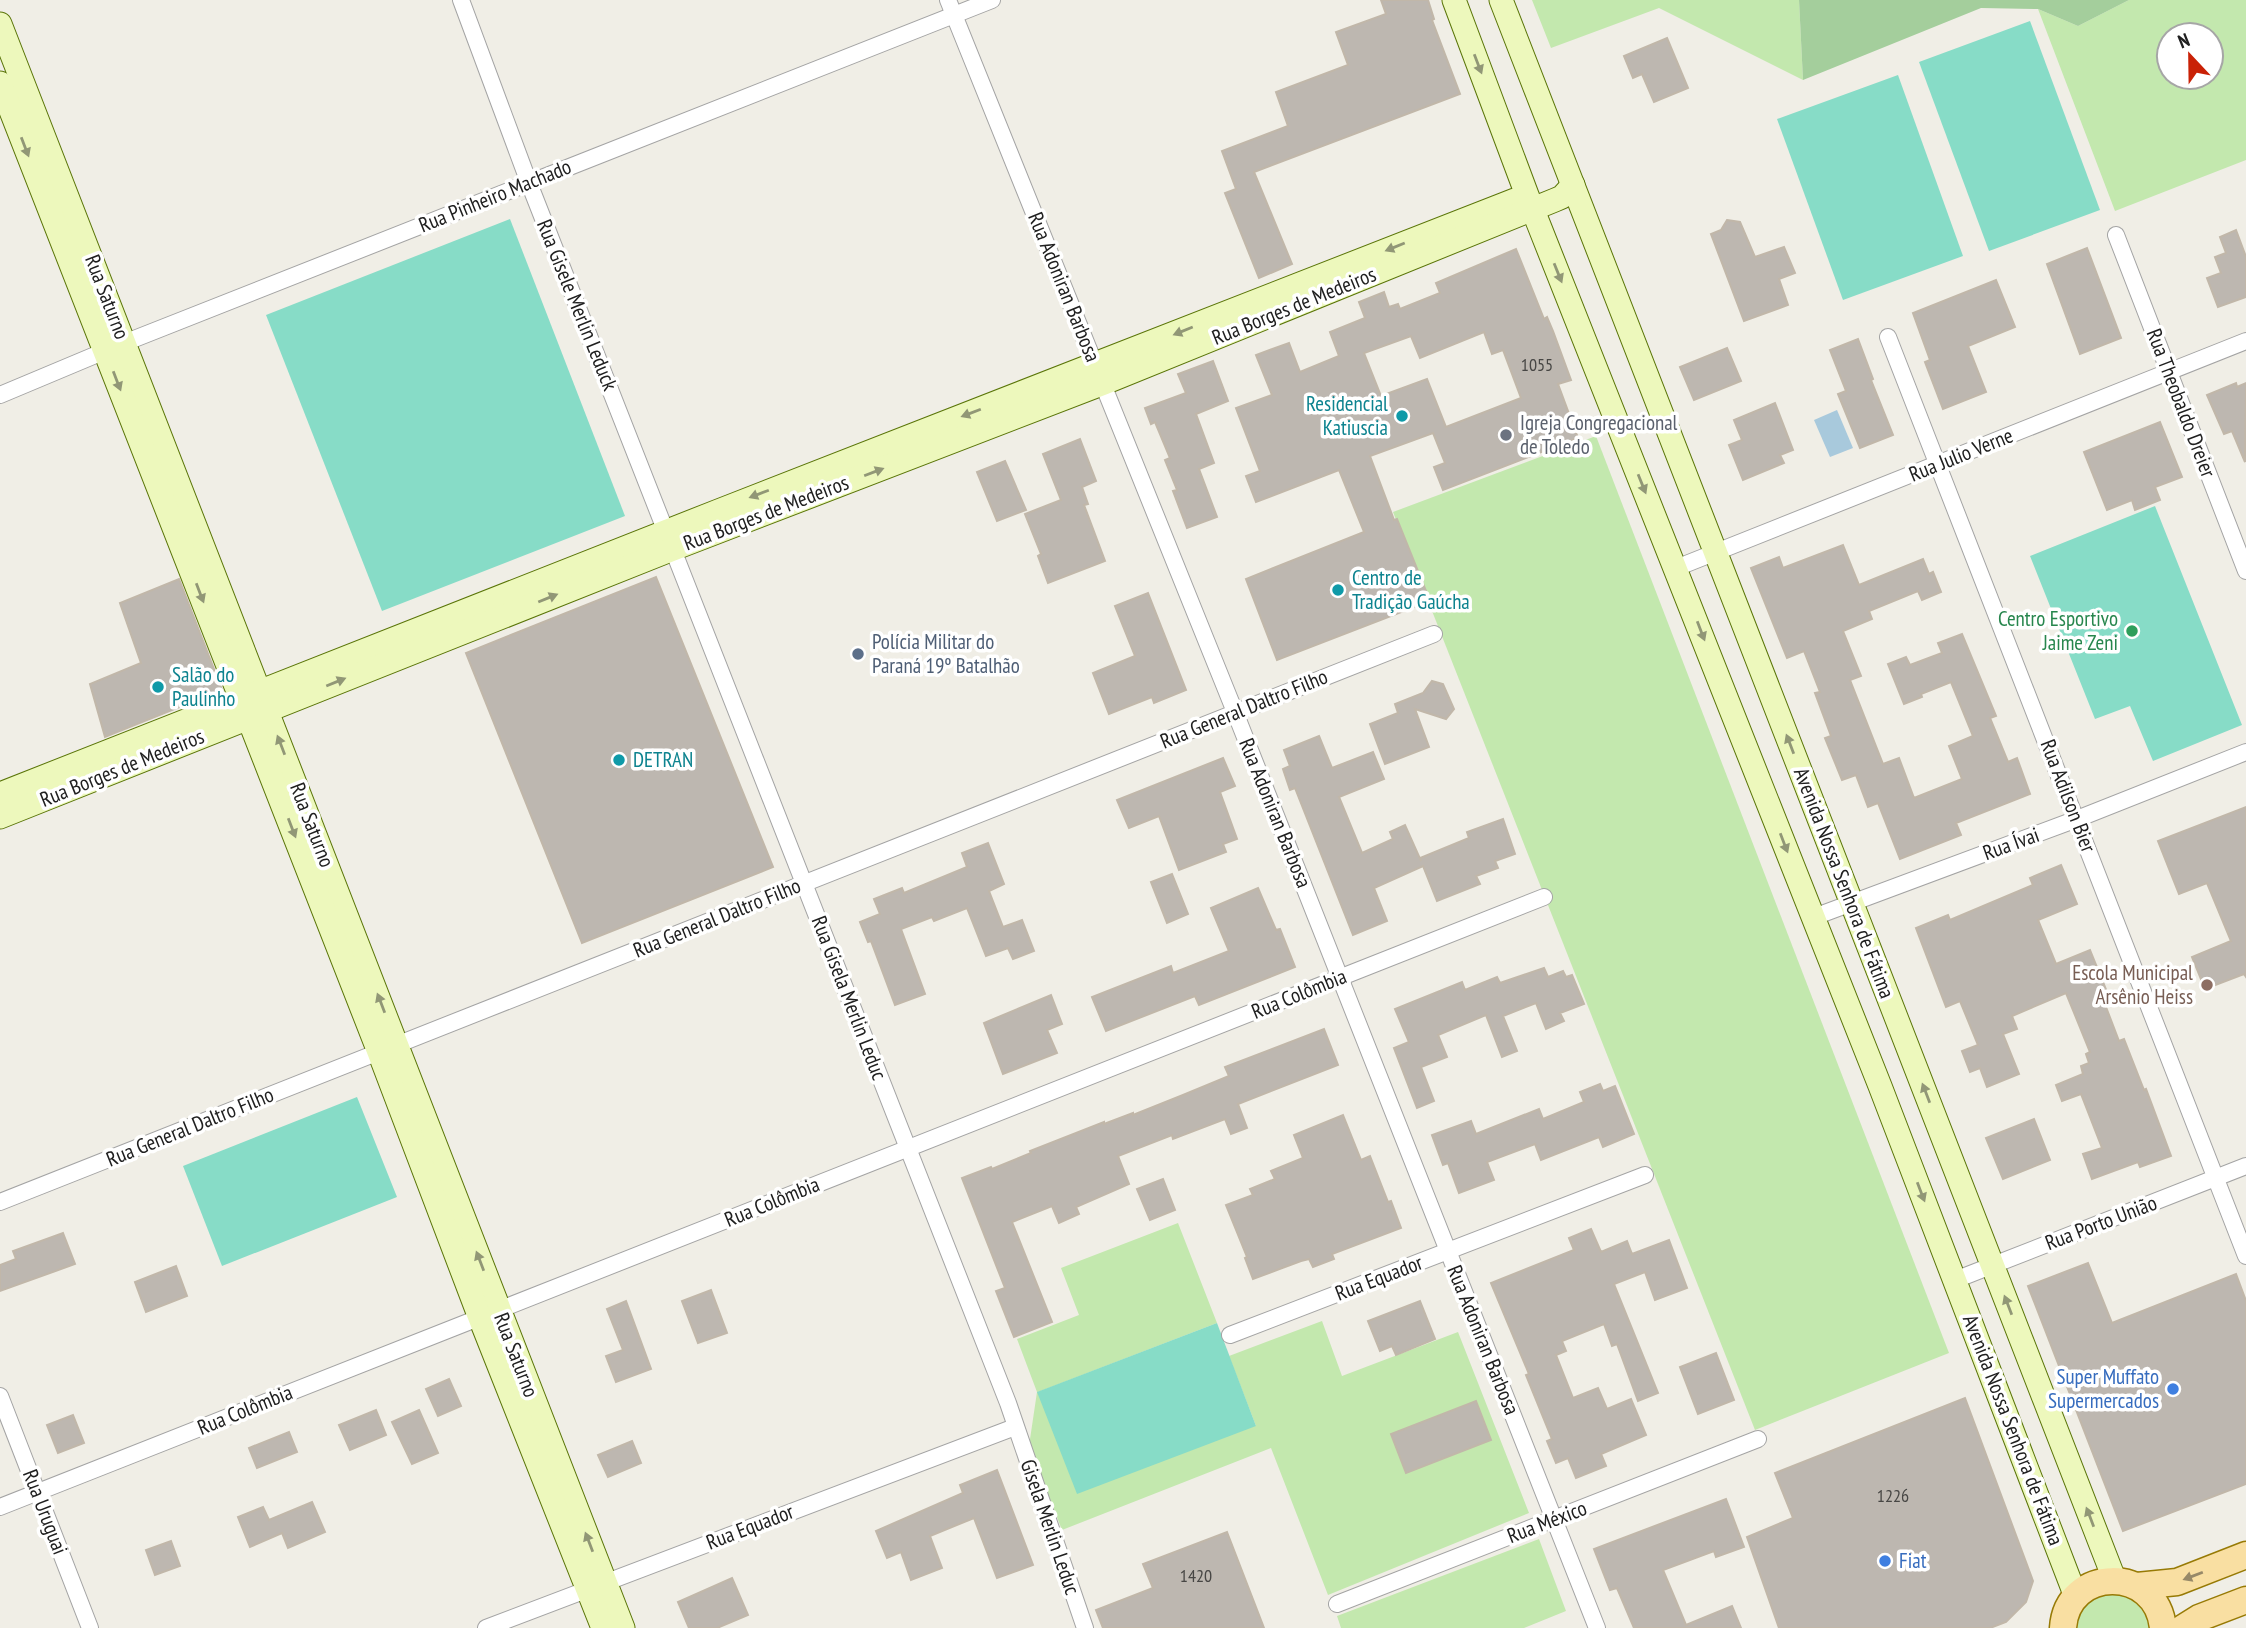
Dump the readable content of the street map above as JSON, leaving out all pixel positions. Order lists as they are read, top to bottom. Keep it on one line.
{"streets":{"street":["Rua Pinheiro Machado","Rua Adoniran Barbosa","Rua Saturno","Rua Gisele Merlin Leduck","Rua Borges de Medeiros","Rua Theobaldo Dreier","Rua Julio Verne","Rua General Daltro Filho","Rua Adilson Bier","Rua Ívai","Avenida Nossa Senhora de Fátima","Rua Colômbia","Rua Gisela Merlin Leduc","Rua Porto União","Rua Equador","Rua Uruguai","Rua México","Gisela Merlin Leduc"]},"crossings":[["Rua Pinheiro Machado","Rua Adoniran Barbosa"],["Rua Pinheiro Machado","Rua Saturno"],["Rua Pinheiro Machado","Rua Gisele Merlin Leduck"],["Rua Adoniran Barbosa","Rua Borges de Medeiros"],["Rua Adoniran Barbosa","Rua General Daltro Filho"],["Rua Adoniran Barbosa","Rua Colômbia"],["Rua Adoniran Barbosa","Rua Equador"],["Rua Adoniran Barbosa","Rua México"],["Rua Saturno","Rua Borges de Medeiros"],["Rua Saturno","Rua General Daltro Filho"],["Rua Saturno","Rua Colômbia"],["Rua Saturno","Rua Equador"],["Rua Gisele Merlin Leduck","Rua Borges de Medeiros"],["Rua Gisele Merlin Leduck","Rua Gisela Merlin Leduc"],["Rua Borges de Medeiros","Avenida Nossa Senhora de Fátima"],["Rua Borges de Medeiros","Rua Gisela Merlin Leduc"],["Rua Theobaldo Dreier","Rua Julio Verne"],["Rua Julio Verne","Rua Adilson Bier"],["Rua Julio Verne","Avenida Nossa Senhora de Fátima"],["Rua General Daltro Filho","Rua Gisela Merlin Leduc"],["Rua Adilson Bier","Rua Ívai"],["Rua Adilson Bier","Rua Porto União"],["Rua Ívai","Avenida Nossa Senhora de Fátima"],["Avenida Nossa Senhora de Fátima","Rua Porto União"],["Rua Colômbia","Rua Gisela Merlin Leduc"],["Rua Colômbia","Rua Uruguai"],["Rua Gisela Merlin Leduc","Rua Equador"],["Rua Gisela Merlin Leduc","Gisela Merlin Leduc"],["Rua Equador","Gisela Merlin Leduc"]],"places":["Residencial Katiuscia","Igreja Congregacional de Toledo","Centro de Tradição Gaúcha","Centro Esportivo Jaime Zeni","Polícia Militar do Paraná 19º Batalhão","Salão do Paulinho","DETRAN","Escola Municipal Arsênio Heiss","Super Muffato Supermercados","Fiat"],"house_numbers":["1055","1226","1420"],"north":"top"}
